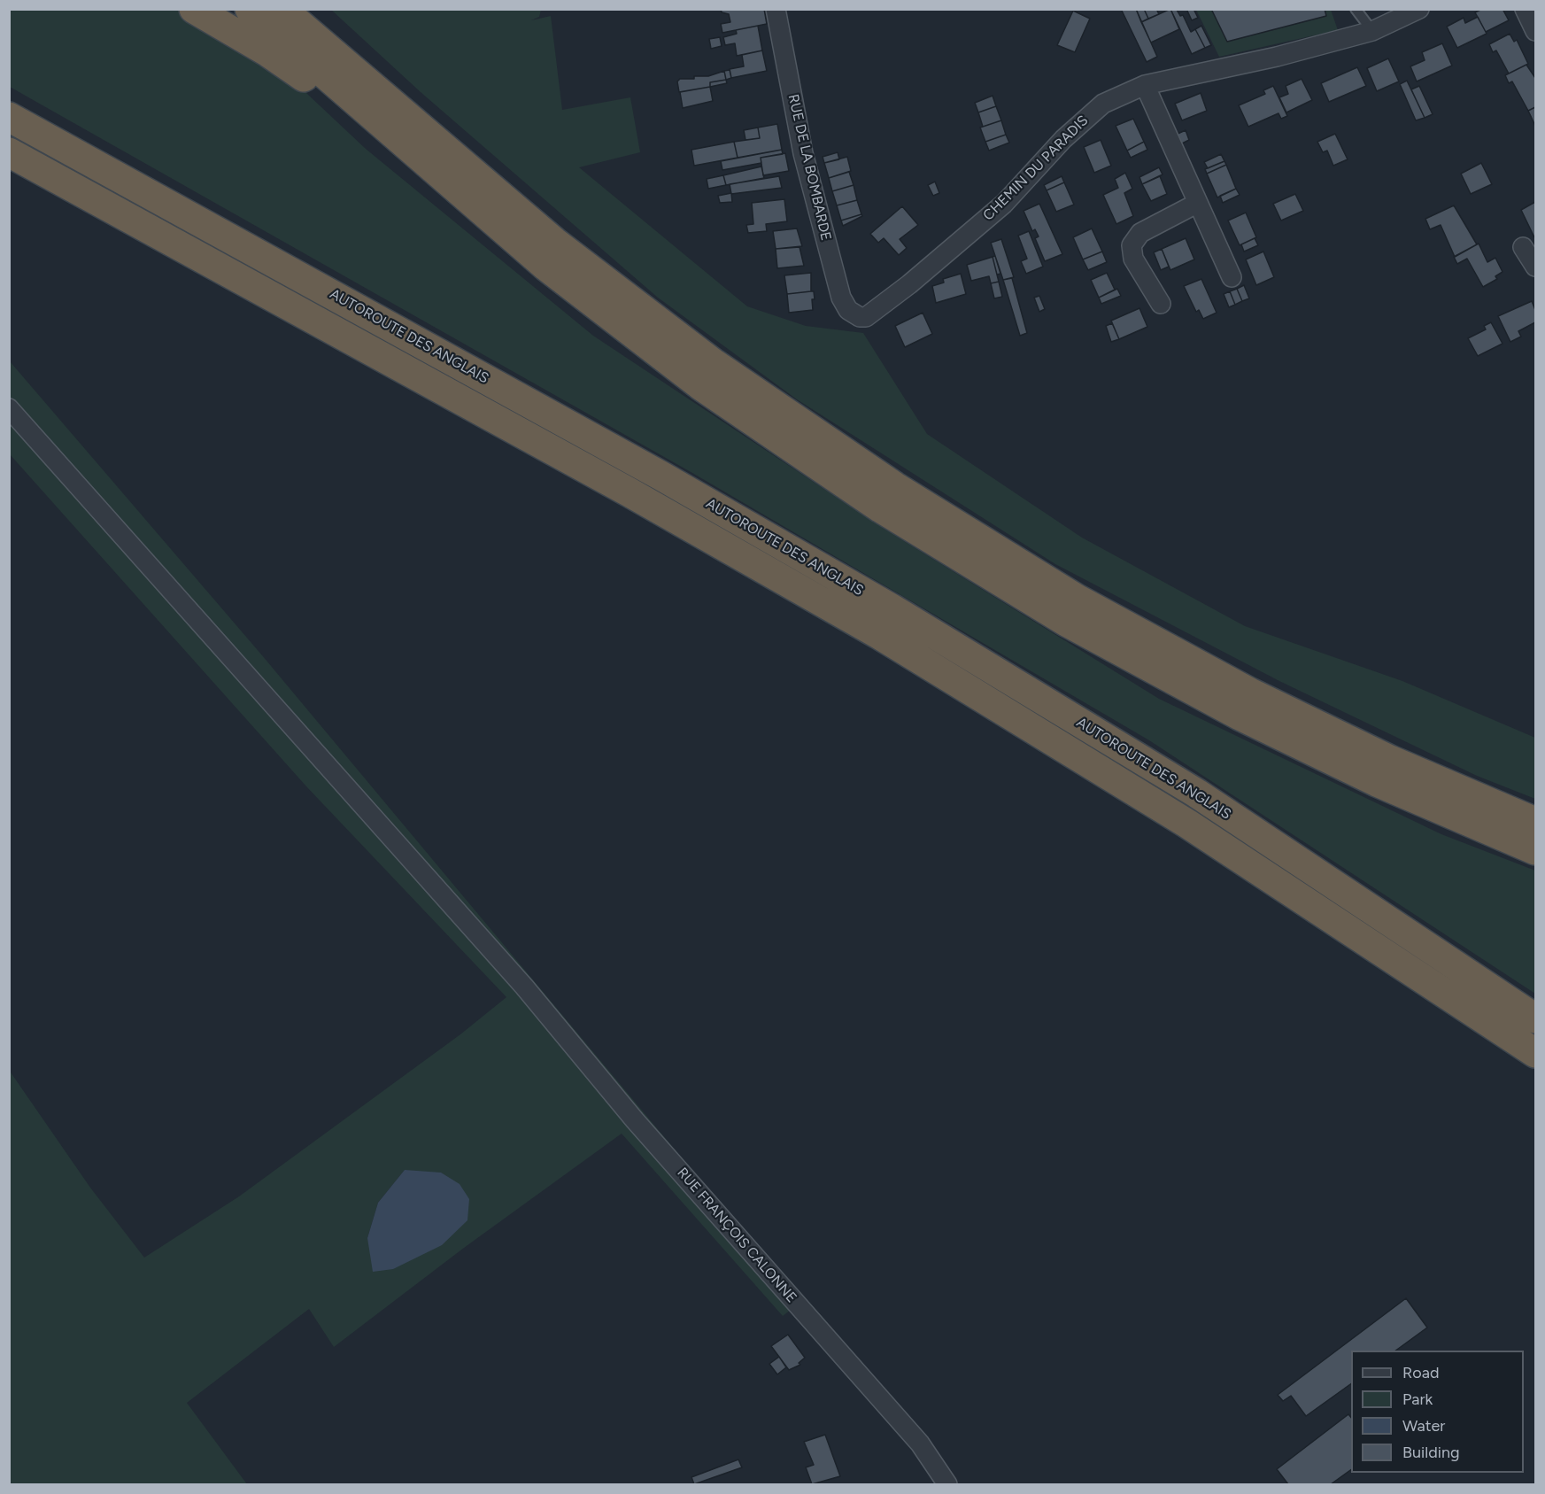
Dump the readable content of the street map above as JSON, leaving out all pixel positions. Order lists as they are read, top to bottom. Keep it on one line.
{"streets":{"highway":["AUTOROUTE DES ANGLAIS"],"street":["RUE DE LA BOMBARDE","CHEMIN DU PARADIS","RUE FRANÇOIS CALONNE"]},"crossings":[["RUE DE LA BOMBARDE","CHEMIN DU PARADIS"]],"legend":["Road","Park","Water","Building"]}
